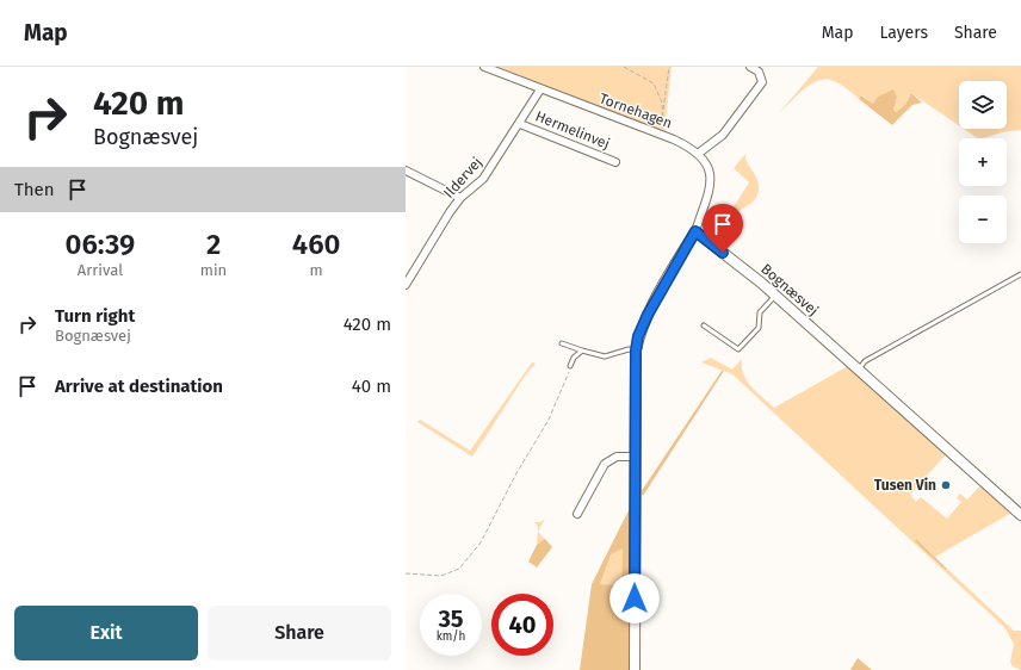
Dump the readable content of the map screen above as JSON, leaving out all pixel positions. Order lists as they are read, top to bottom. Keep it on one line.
{"streets":{"street":["Tornehagen","Hermelinvej","Ildervej","Bognæsvej"]},"crossings":[["Tornehagen","Ildervej"],["Tornehagen","Bognæsvej"],["Hermelinvej","Ildervej"]],"places":["Tusen Vin"],"page":{"header":"Map","nav":["Map","Layers","Share"],"turn":["420 m","Bognæsvej"],"map_buttons":["+","−"],"then":"Then","eta":["06:39","Arrival","2","min","460","m"],"list":[{"name":"Turn right","note":"Bognæsvej","value":"420 m"},{"name":"Arrive at destination","value":"40 m"}],"speed":"35 km/h","limit":"40","buttons":["Exit","Share"]}}
